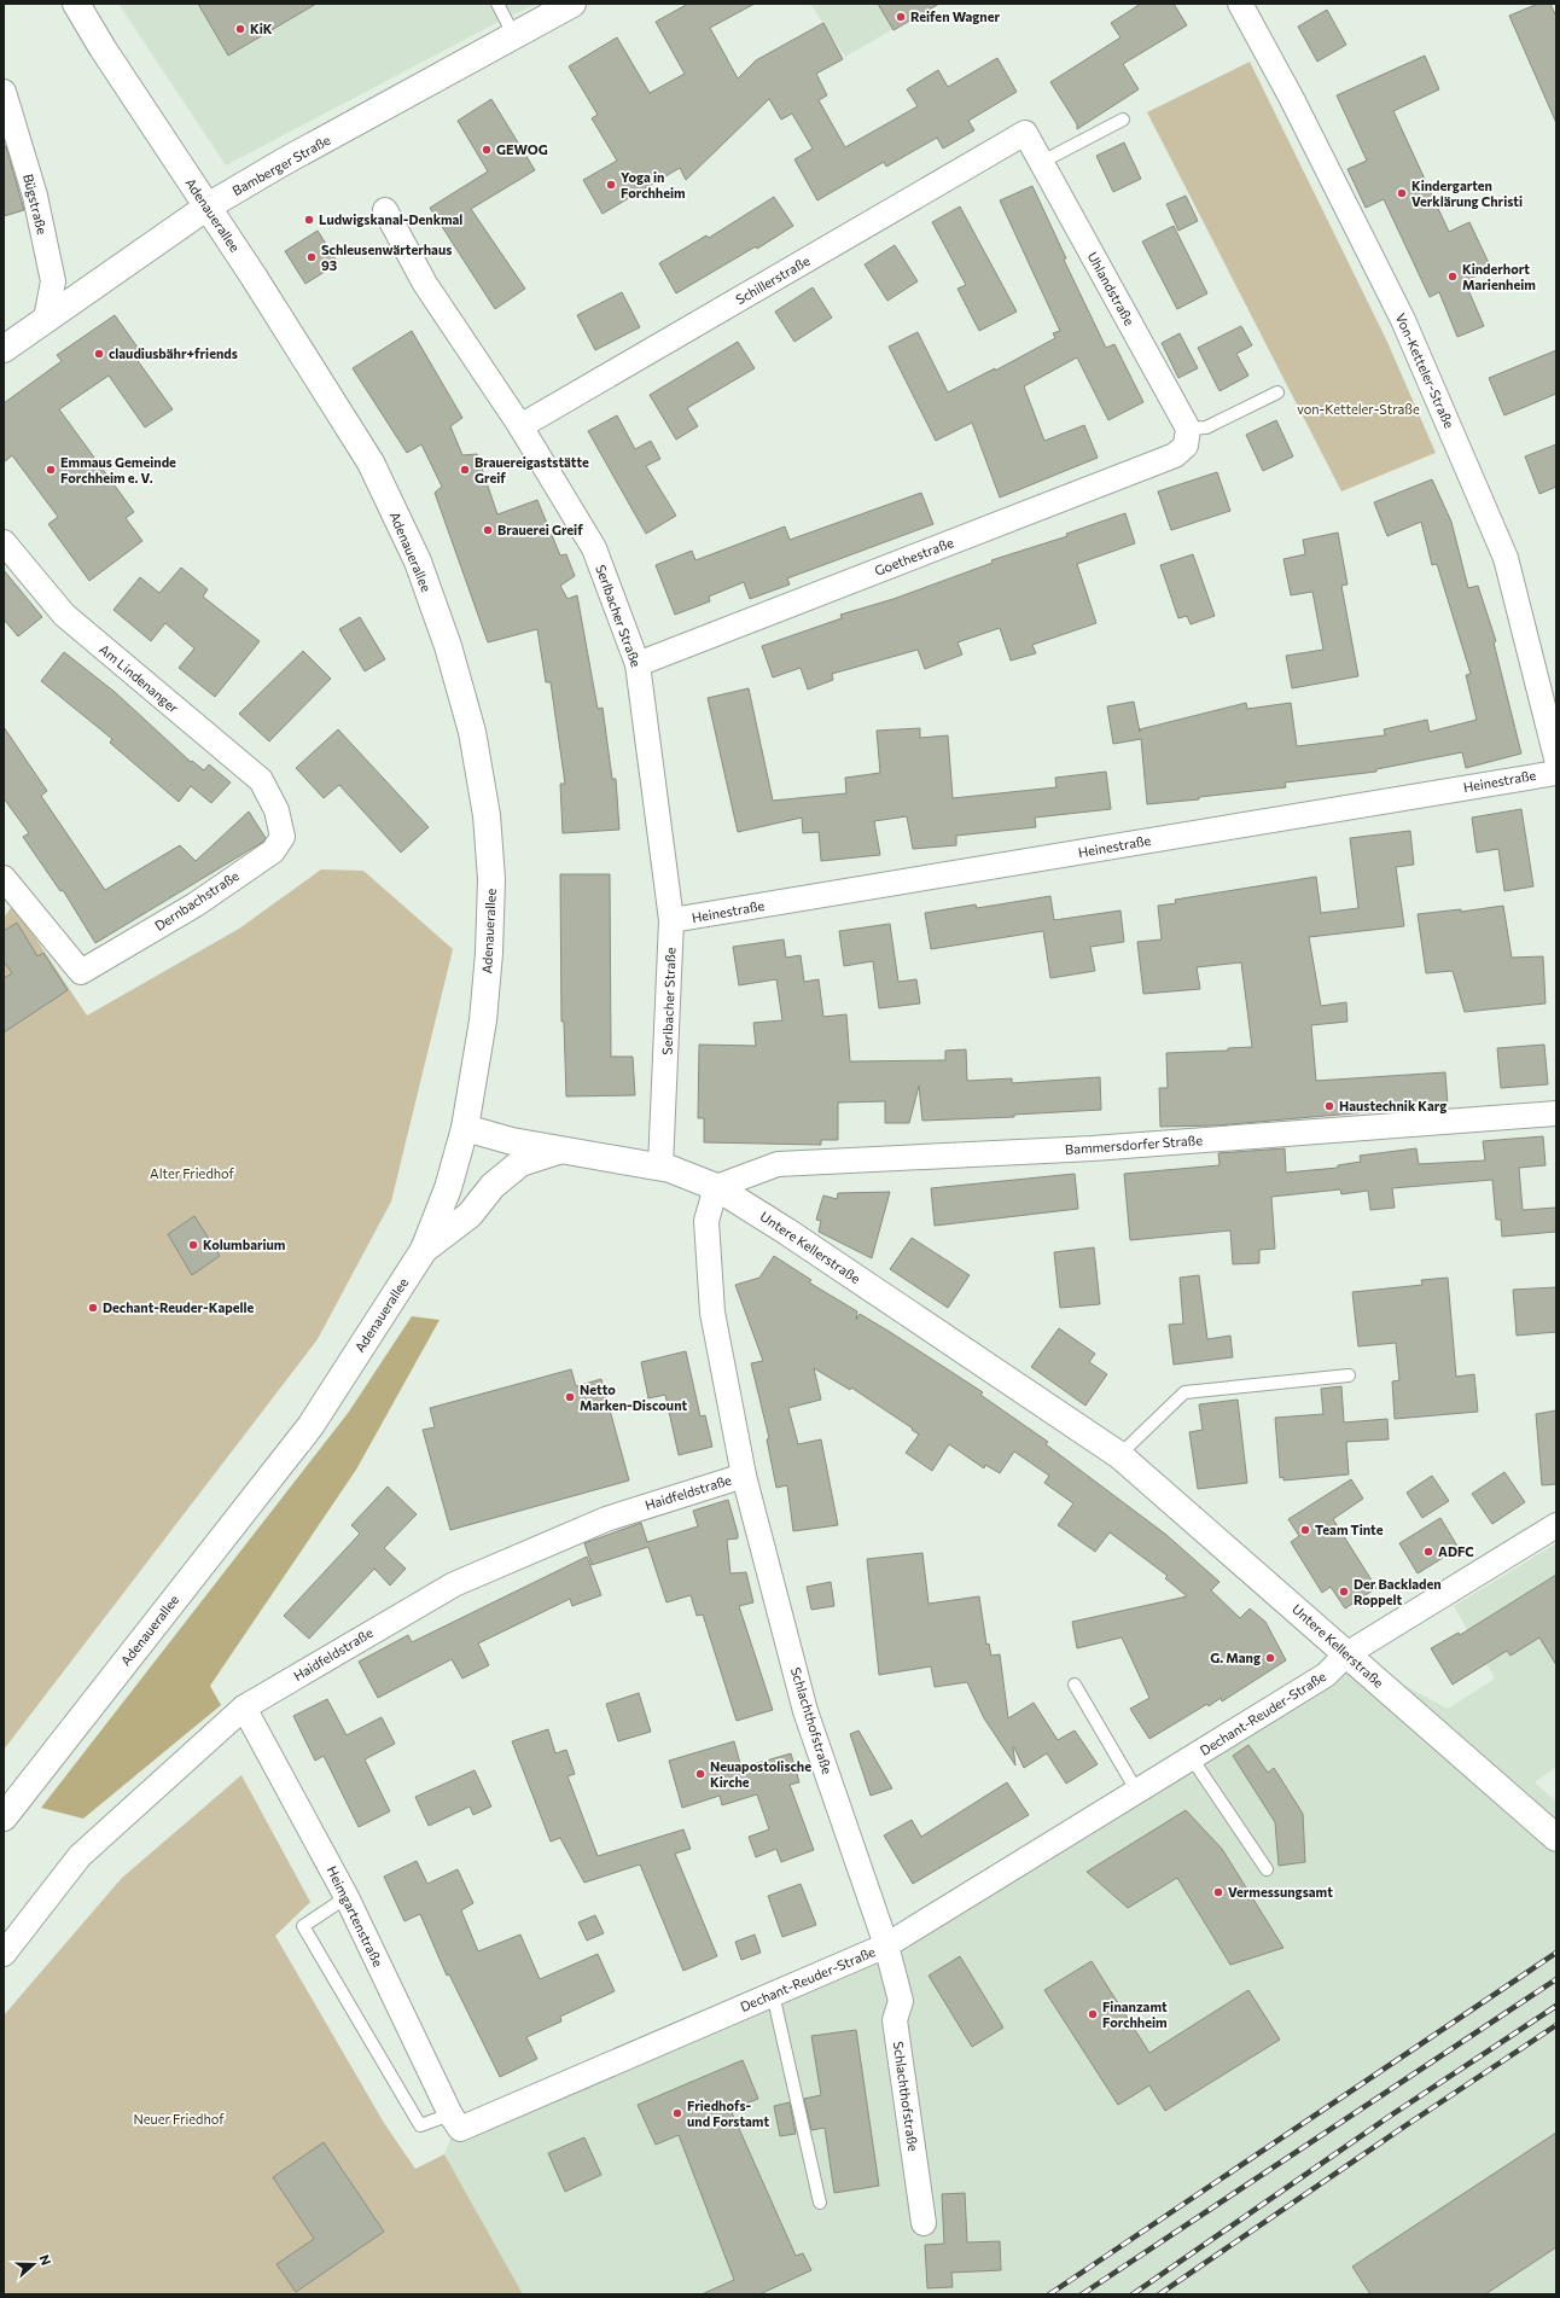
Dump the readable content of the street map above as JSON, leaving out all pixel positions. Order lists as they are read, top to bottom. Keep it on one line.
{"streets":{"main road":["Bamberger Straße","Adenauerallee","Untere Kellerstraße"],"street":["Bügstraße","Schillerstraße","Uhlandstraße","Von-Ketteler-Straße","Goethestraße","Serlbacher Straße","Am Lindenanger","Heinestraße","Dernbachstraße","Bammersdorfer Straße","Haidfeldstraße","Dechant-Reuder-Straße","Schlachthofstraße","Heimgartenstraße"]},"crossings":[["Bamberger Straße","Bügstraße"],["Bamberger Straße","Adenauerallee"],["Adenauerallee","Untere Kellerstraße"],["Schillerstraße","Uhlandstraße"],["Schillerstraße","Serlbacher Straße"],["Uhlandstraße","Goethestraße"],["Goethestraße","Serlbacher Straße"],["Serlbacher Straße","Heinestraße"],["Serlbacher Straße","Untere Kellerstraße"],["Am Lindenanger","Dernbachstraße"],["Bammersdorfer Straße","Untere Kellerstraße"],["Bammersdorfer Straße","Schlachthofstraße"],["Untere Kellerstraße","Dechant-Reuder-Straße"],["Untere Kellerstraße","Schlachthofstraße"],["Haidfeldstraße","Schlachthofstraße"],["Haidfeldstraße","Heimgartenstraße"],["Dechant-Reuder-Straße","Schlachthofstraße"],["Dechant-Reuder-Straße","Heimgartenstraße"]],"parks":["von-Ketteler-Straße","Alter Friedhof","Neuer Friedhof"],"places":["Reifen Wagner","KiK","GEWOG","Yoga in Forchheim","Kindergarten Verklärung Christi","Ludwigskanal-Denkmal","Schleusenwärterhaus 93","Kinderhort Marienheim","claudiusbähr+friends","Emmaus Gemeinde Forchheim e. V.","Brauereigaststätte Greif","Brauerei Greif","Haustechnik Karg","Kolumbarium","Dechant-Reuder-Kapelle","Netto Marken-Discount","Team Tinte","ADFC","Der Backladen Roppelt","G. Mang","Neuapostolische Kirche","Vermessungsamt","Finanzamt Forchheim","Friedhofs- und Forstamt"],"north":"right"}
